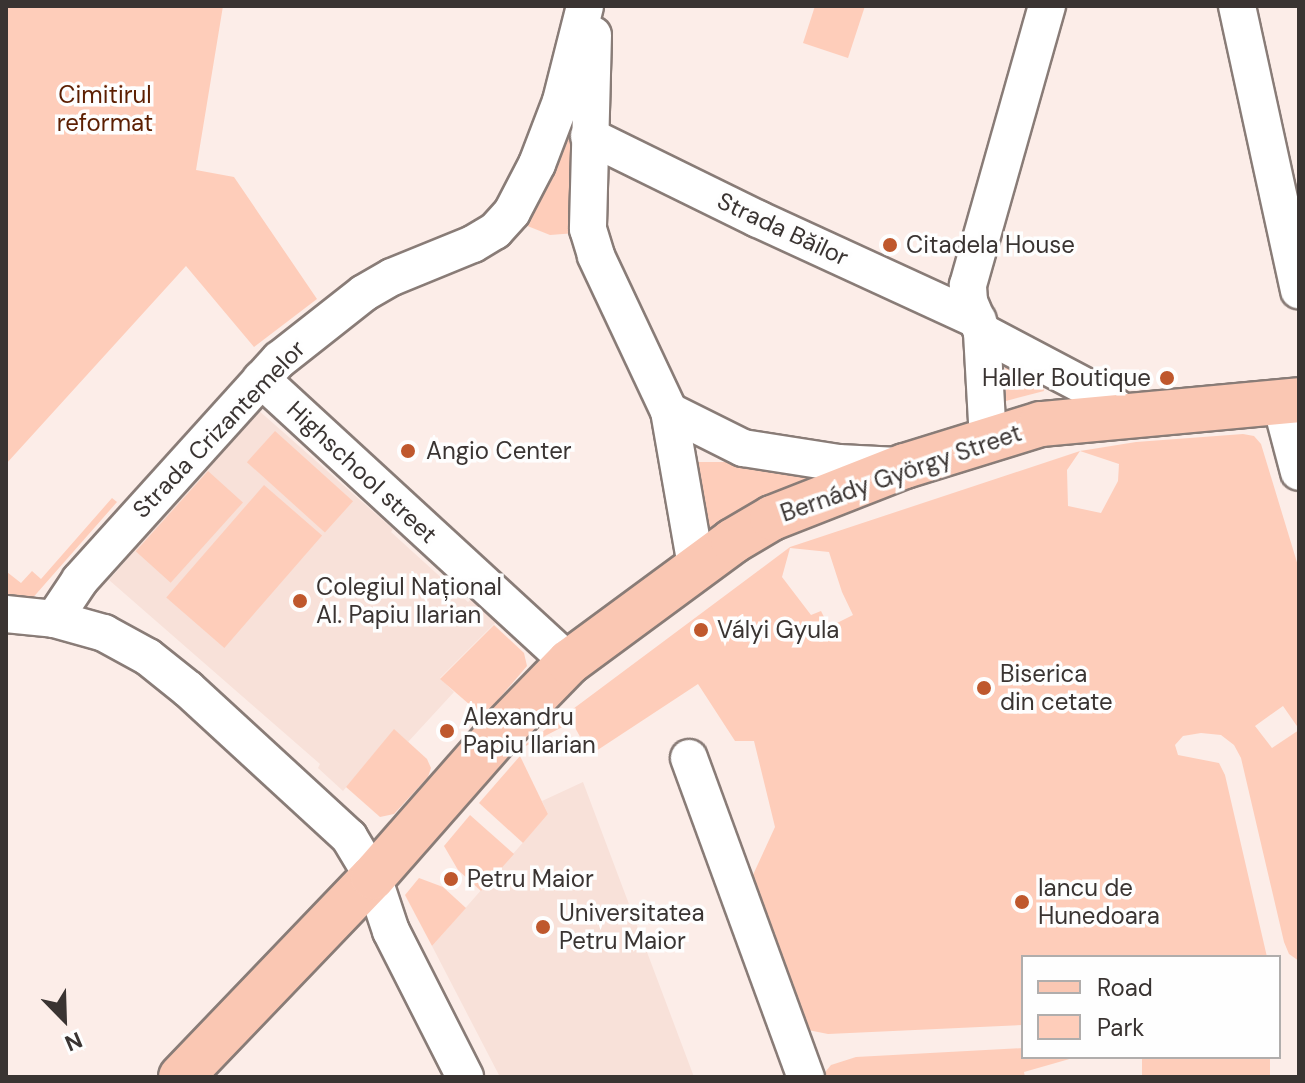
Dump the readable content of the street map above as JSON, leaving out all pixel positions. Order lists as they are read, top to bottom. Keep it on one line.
{"streets":{"main road":["Bernády György Street"],"street":["Strada Băilor","Strada Crizantemelor","Highschool street"]},"crossings":[["Strada Băilor","Bernády György Street"],["Strada Crizantemelor","Highschool street"],["Highschool street","Bernády György Street"]],"parks":["Cimitirul reformat"],"places":["Citadela House","Haller Boutique","Angio Center","Colegiul Național Al. Papiu Ilarian","Vályi Gyula","Biserica din cetate","Alexandru Papiu Ilarian","Petru Maior","Iancu de Hunedoara","Universitatea Petru Maior"],"legend":["Road","Park"],"north":"bottom right"}
